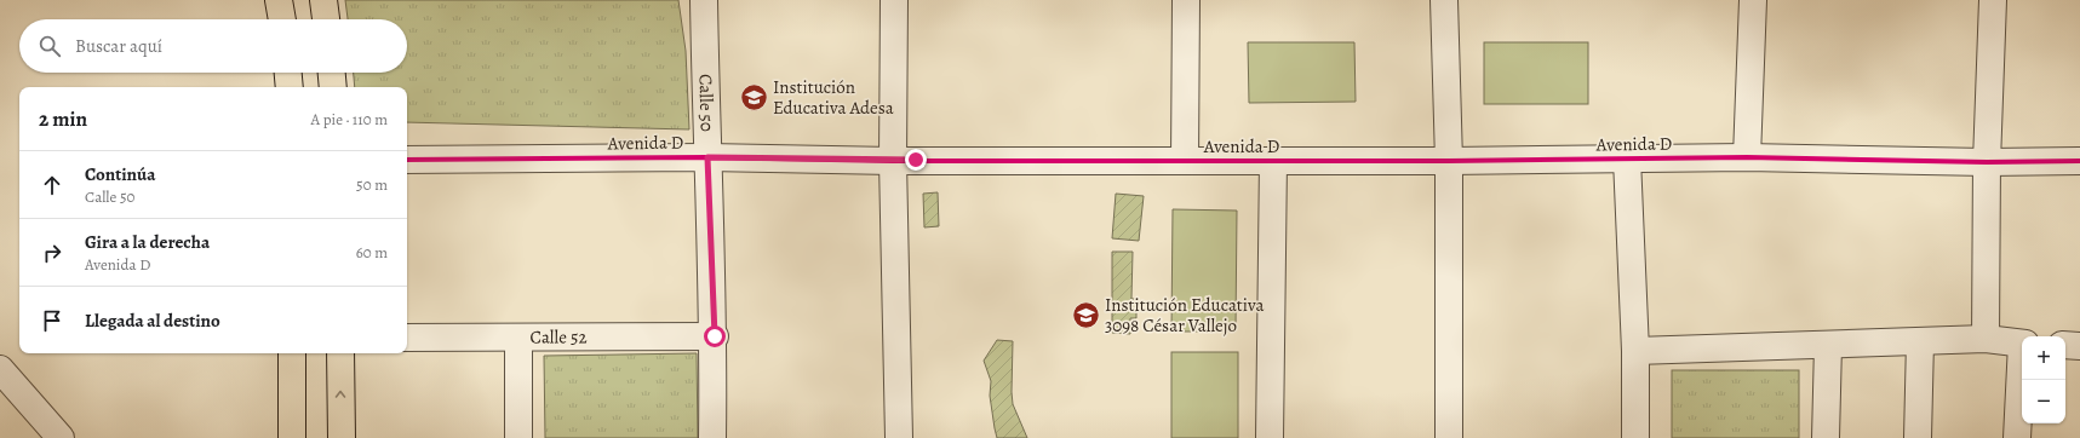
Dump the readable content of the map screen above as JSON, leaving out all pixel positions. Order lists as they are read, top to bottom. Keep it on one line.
{"streets":{"street":["Calle 50","Avenida D","Calle 52"]},"crossings":[["Calle 50","Avenida D"],["Calle 50","Calle 52"]],"places":{"school or university":["Institución Educativa Adesa","Institución Educativa 3098 César Vallejo"]},"page":{"search":"Buscar aquí","heading":["2 min","A pie · 110 m"],"list":[["Continúa","Calle 50","50 m"],["Gira a la derecha","Avenida D","60 m"],"Llegada al destino"],"map_buttons":["+","−"]}}
